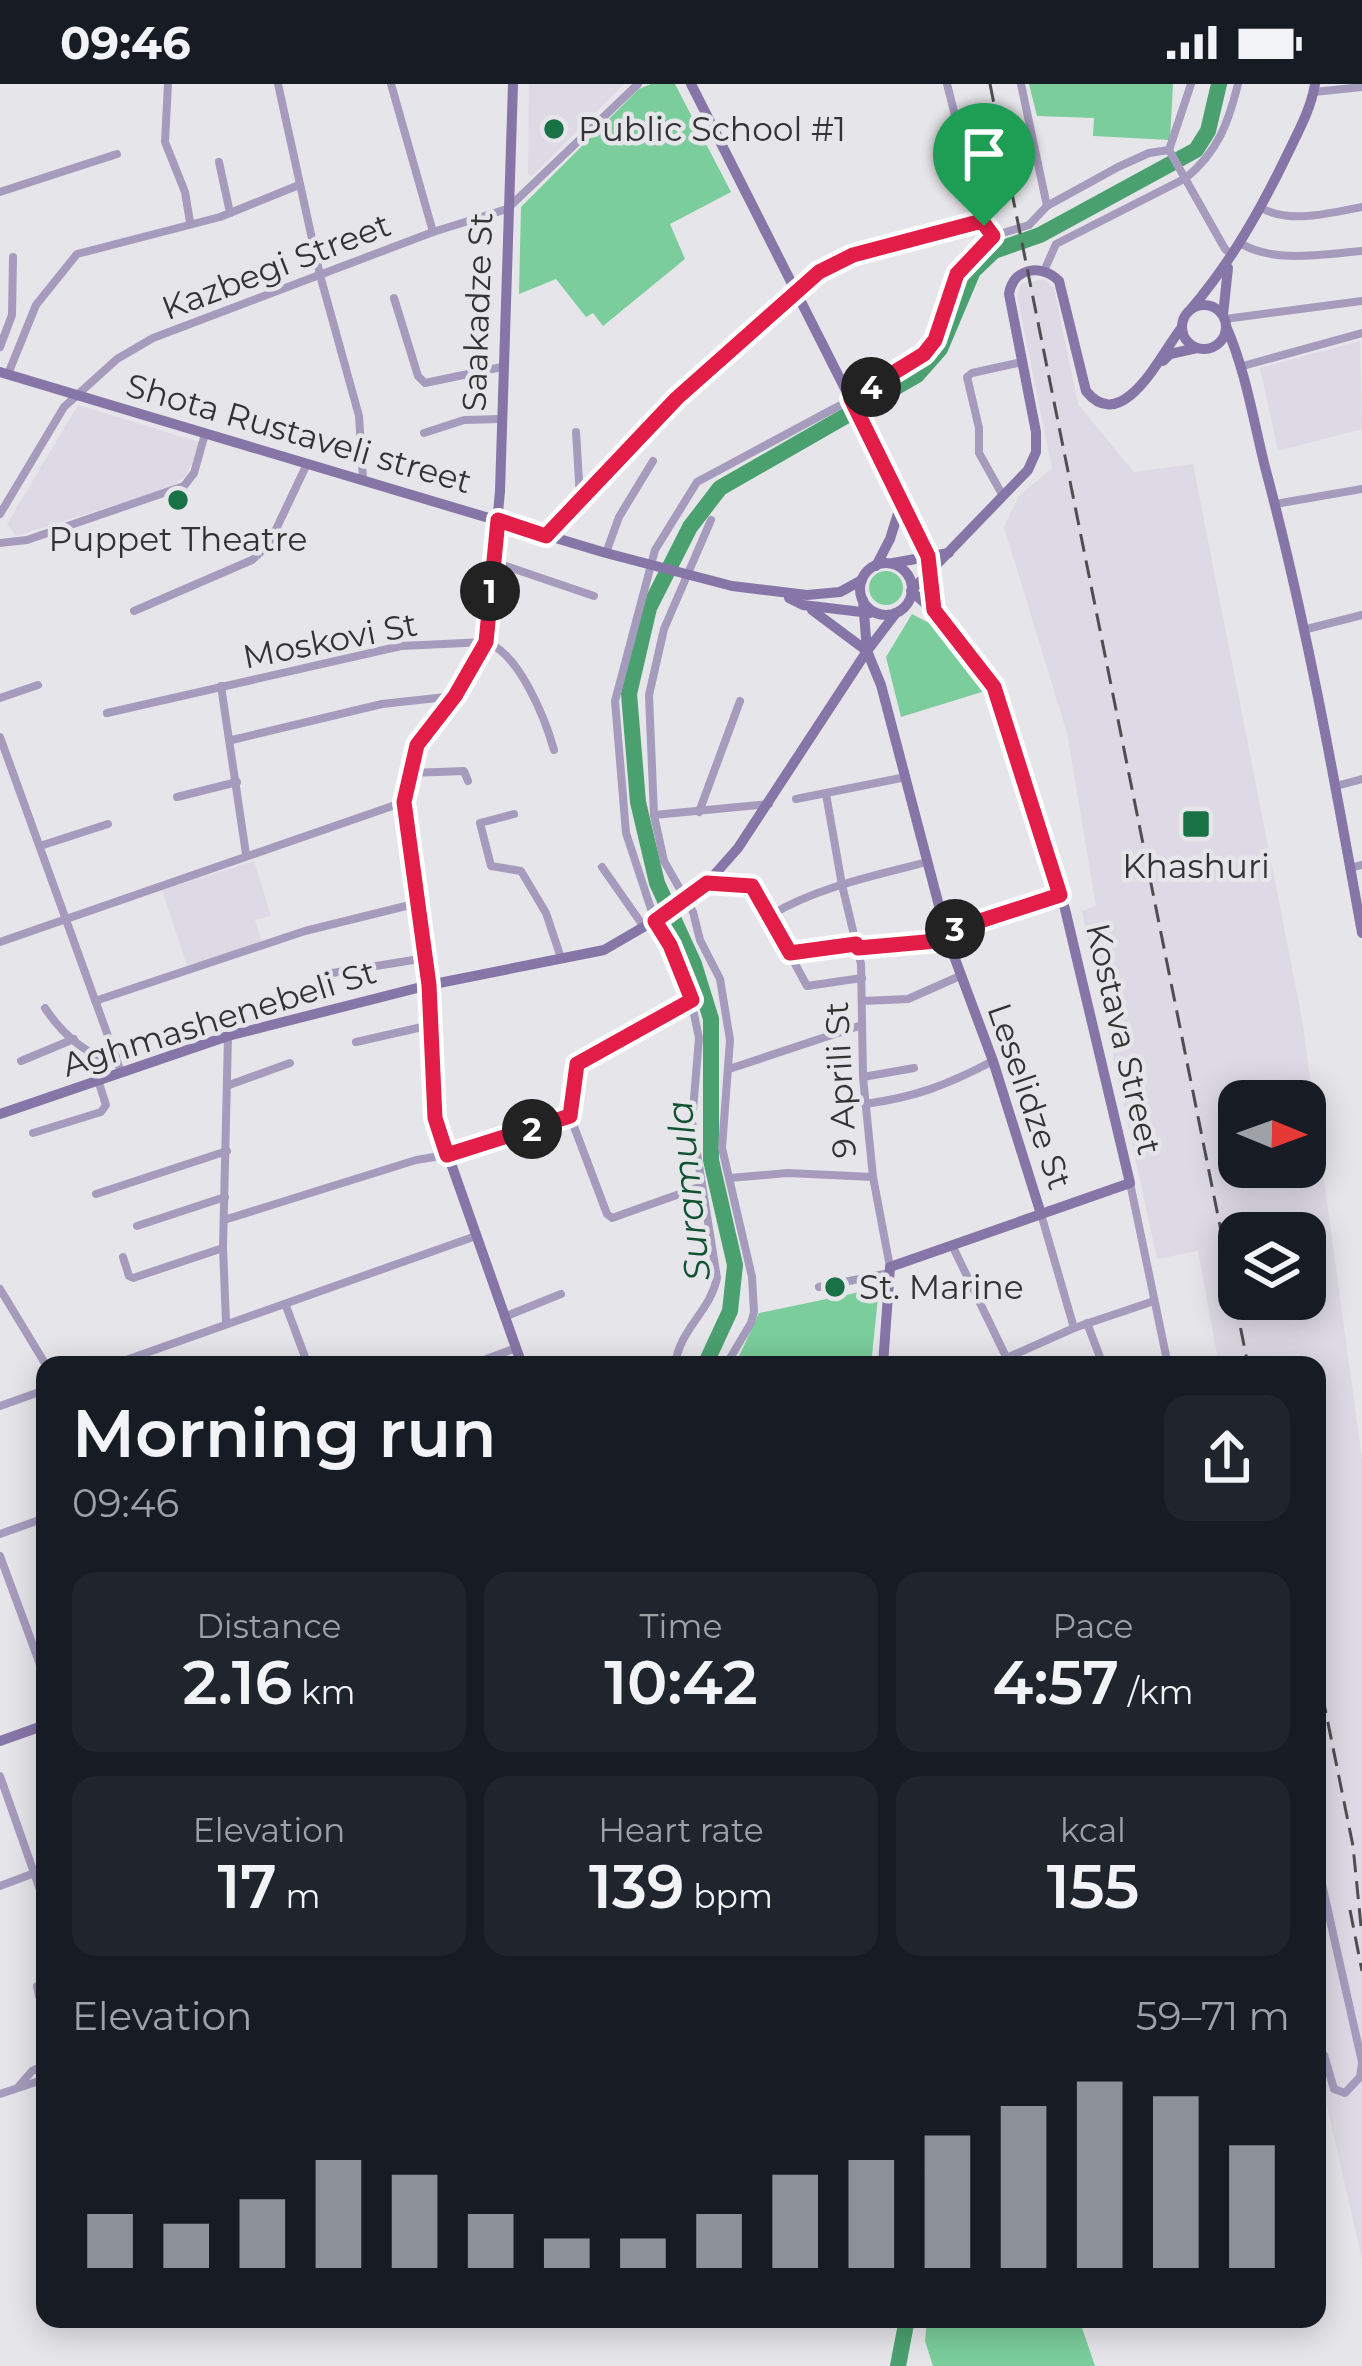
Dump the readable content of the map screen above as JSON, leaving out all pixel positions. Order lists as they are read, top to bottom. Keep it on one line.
{"streets":{"street":["Kazbegi Street","Saakadze St","Shota Rustaveli street","Moskovi St","Aghmashenebeli St","Kostava Street","9 Aprili St","Leselidze St"]},"crossings":[["Kazbegi Street","Saakadze St"],["Kazbegi Street","Shota Rustaveli street"],["Saakadze St","Shota Rustaveli street"],["Saakadze St","Moskovi St"],["Saakadze St","Aghmashenebeli St"],["Aghmashenebeli St","Kostava Street"],["Aghmashenebeli St","Leselidze St"],["Kostava Street","Leselidze St"]],"water":["Suramula"],"places":{"other":["Public School #1","Puppet Theatre","St. Marine"],"transit":["Khashuri"]},"north":"right","page":{"status":"09:46","pins":["4","1","3","2"],"heading":["Morning run","09:46"],"stats":[["Distance","2.16 km"],["Time","10:42"],["Pace","4:57 /km"],["Elevation","17 m"],["Heart rate","139 bpm"],["kcal","155"]],"chart":["Elevation","59–71 m"]}}
